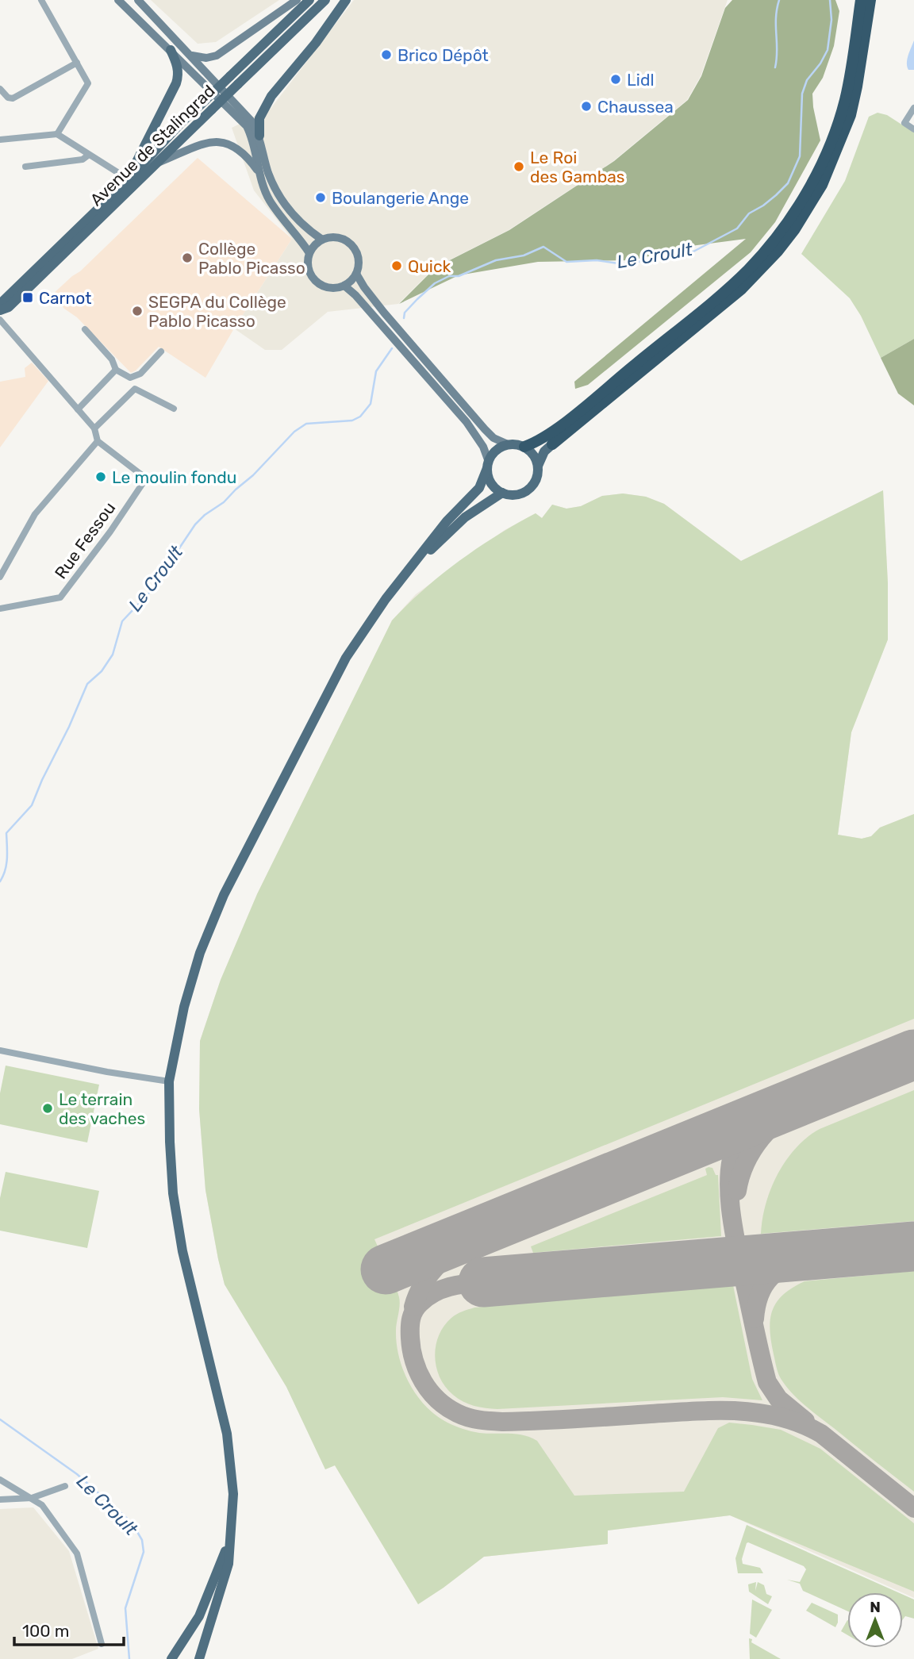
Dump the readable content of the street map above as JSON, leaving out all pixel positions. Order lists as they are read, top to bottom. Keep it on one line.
{"streets":{"main road":["Avenue de Stalingrad"],"street":["Rue Fessou"]},"water":["Le Croult"],"places":{"other":["Brico Dépôt","Lidl","Chaussea","Le Roi des Gambas","Boulangerie Ange","Collège Pablo Picasso","Quick","SEGPA du Collège Pablo Picasso","Le moulin fondu","Le terrain des vaches"],"transit":["Carnot"]},"scale_bar":"100 m","north":"top"}
